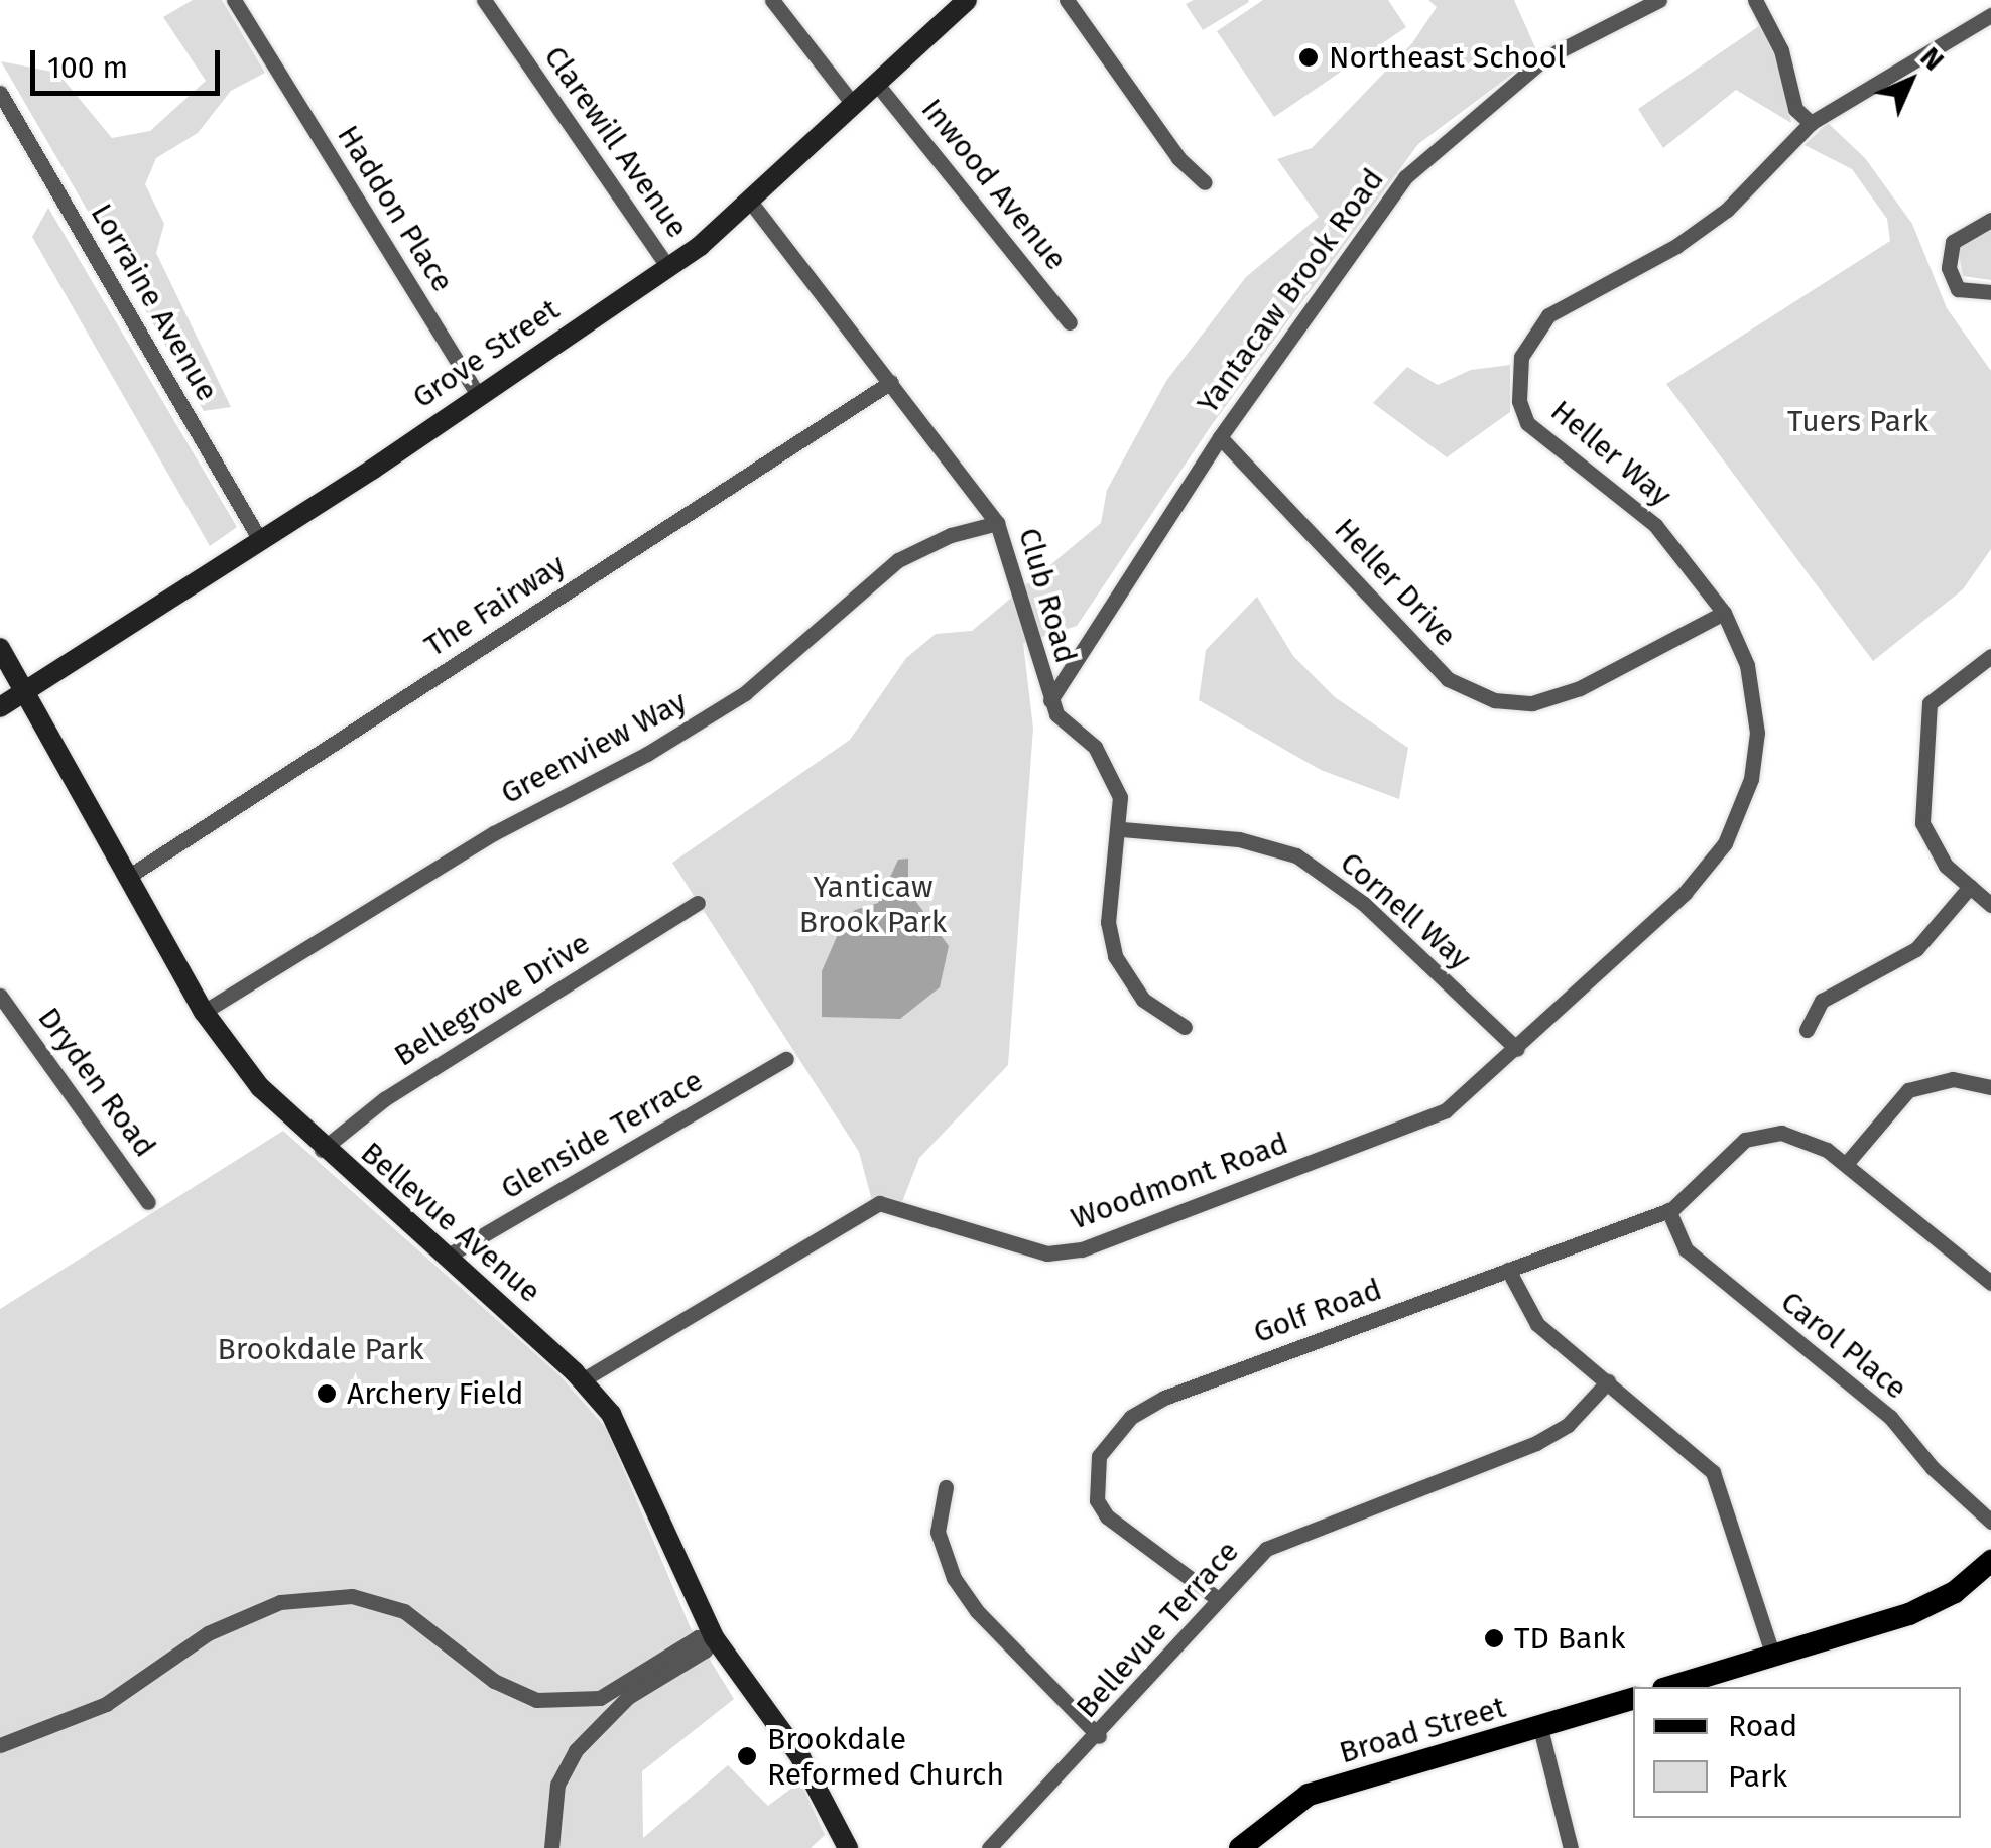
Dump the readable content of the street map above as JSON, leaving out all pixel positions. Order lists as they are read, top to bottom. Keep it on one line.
{"streets":{"main road":["Broad Street"],"street":["Clarewill Avenue","Inwood Avenue","Haddon Place","Yantacaw Brook Road","Lorraine Avenue","Grove Street","Heller Way","Heller Drive","Club Road","The Fairway","Greenview Way","Cornell Way","Bellegrove Drive","Dryden Road","Glenside Terrace","Woodmont Road","Bellevue Avenue","Golf Road","Carol Place","Bellevue Terrace"]},"crossings":[["Clarewill Avenue","Grove Street"],["Inwood Avenue","Grove Street"],["Haddon Place","Grove Street"],["Yantacaw Brook Road","Heller Drive"],["Yantacaw Brook Road","Club Road"],["Lorraine Avenue","Grove Street"],["Grove Street","Club Road"],["Grove Street","Bellevue Avenue"],["Heller Way","Heller Drive"],["Heller Way","Cornell Way"],["Heller Way","Woodmont Road"],["Club Road","The Fairway"],["Club Road","Greenview Way"],["Club Road","Cornell Way"],["The Fairway","Bellevue Avenue"],["Greenview Way","Bellevue Avenue"],["Cornell Way","Woodmont Road"],["Bellegrove Drive","Bellevue Avenue"],["Glenside Terrace","Bellevue Avenue"],["Woodmont Road","Bellevue Avenue"],["Golf Road","Carol Place"],["Golf Road","Bellevue Terrace"]],"parks":["Tuers Park","Yanticaw Brook Park","Brookdale Park"],"places":["Northeast School","Archery Field","TD Bank","Brookdale Reformed Church"],"legend":["Road","Park"],"scale_bar":"100 m","north":"top right"}
